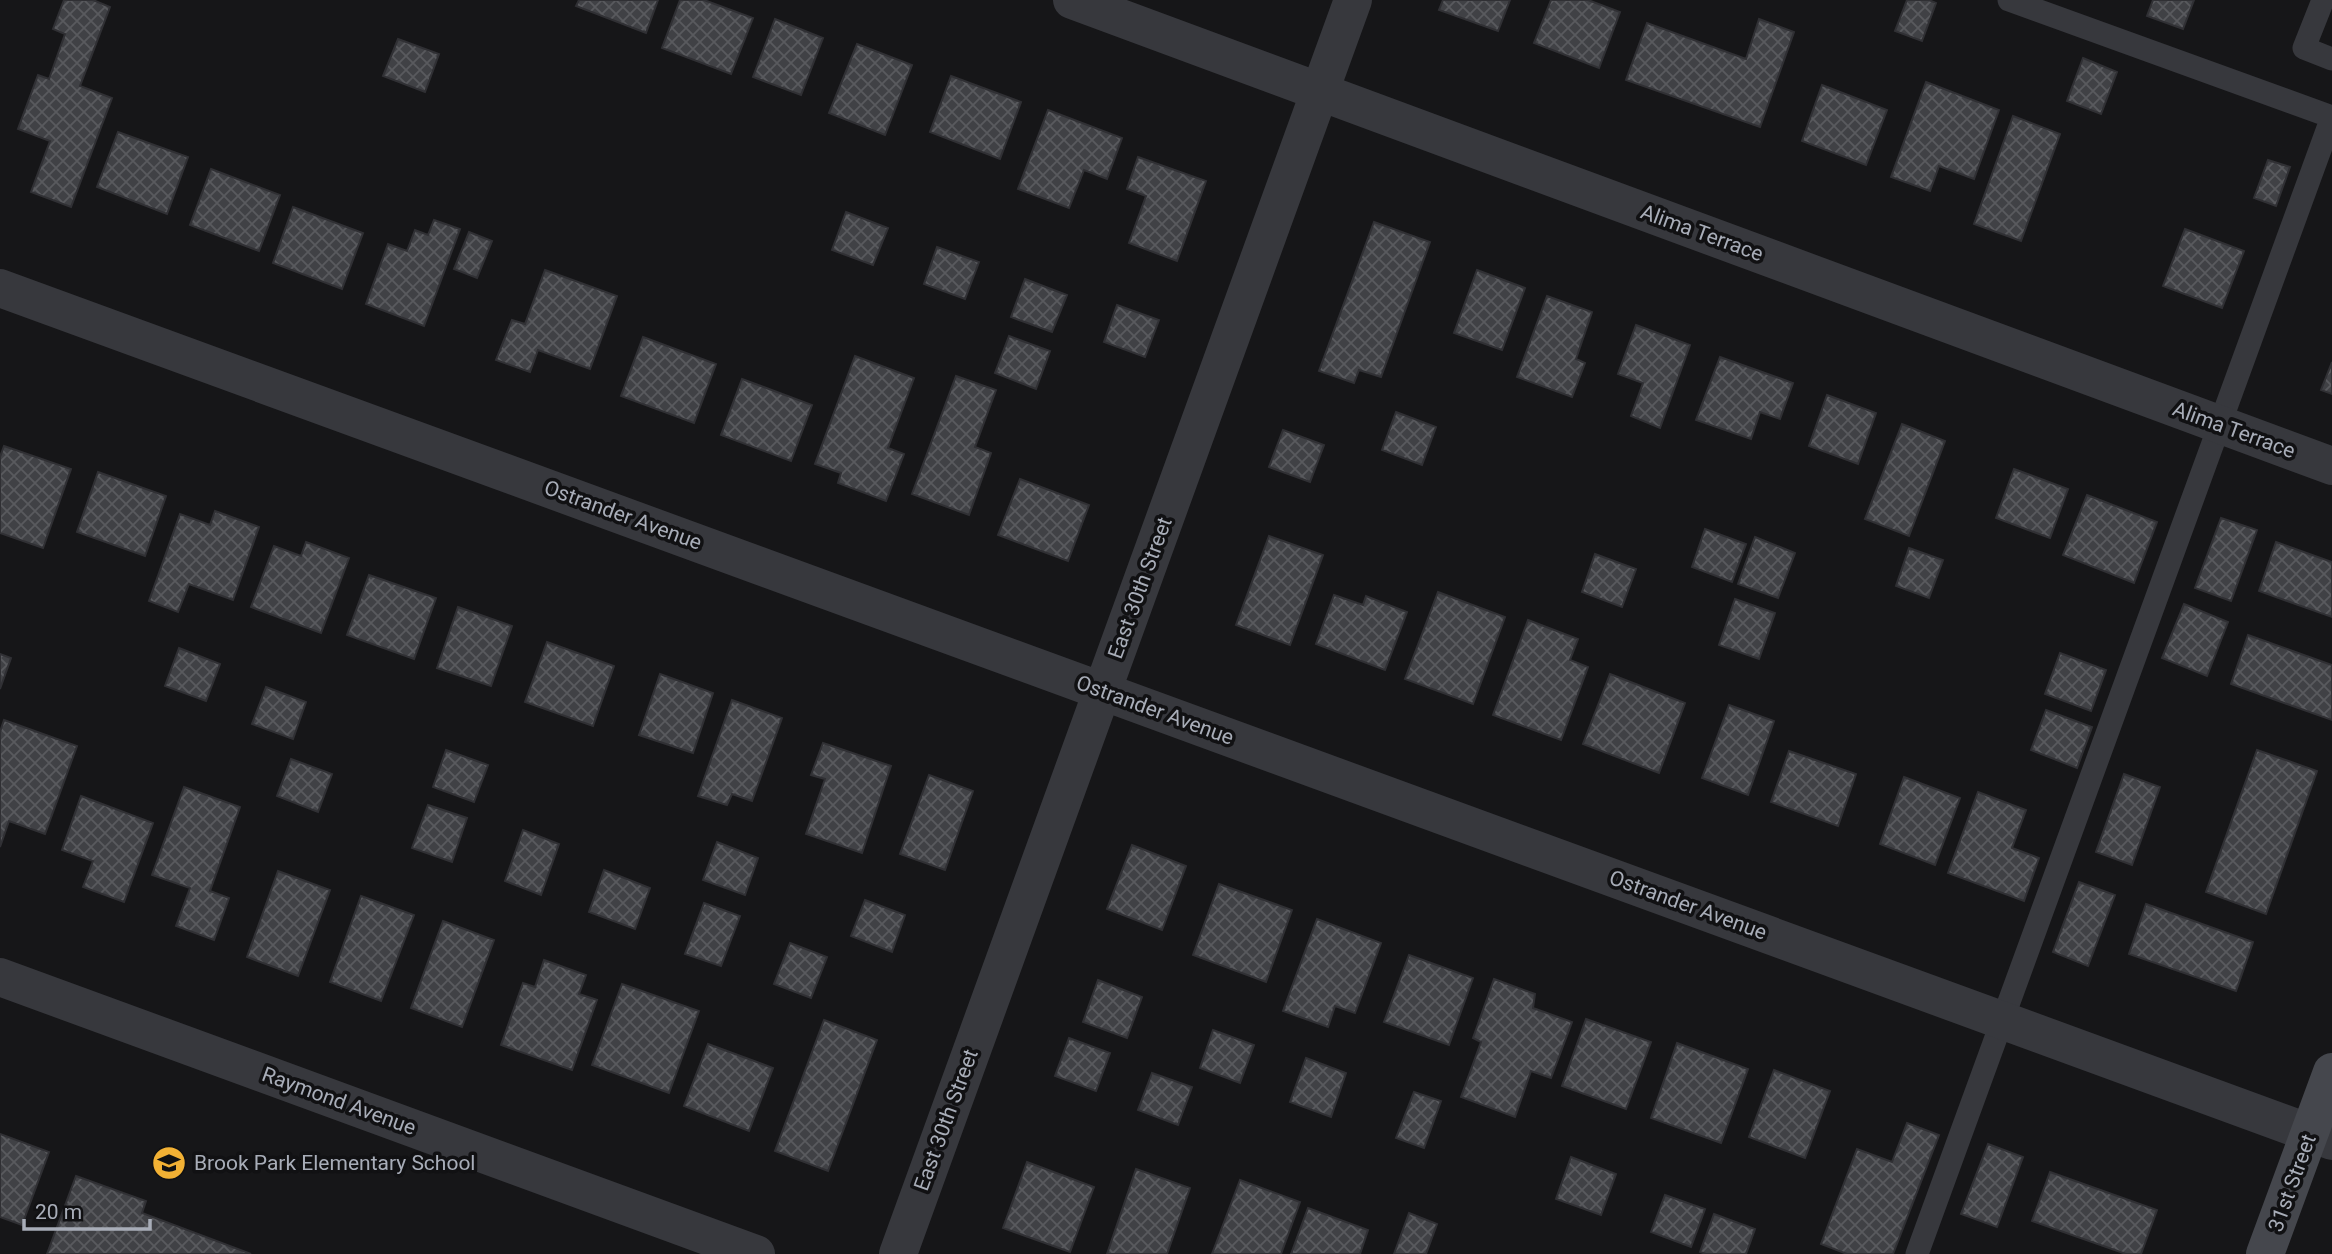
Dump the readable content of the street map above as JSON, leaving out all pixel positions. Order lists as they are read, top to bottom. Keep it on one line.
{"streets":{"main road":["31st Street"],"street":["Alima Terrace","Ostrander Avenue","East 30th Street","Raymond Avenue"]},"crossings":[["Alima Terrace","East 30th Street"],["Ostrander Avenue","East 30th Street"],["Ostrander Avenue","31st Street"]],"places":{"school or university":["Brook Park Elementary School"]},"scale_bar":"20 m"}
